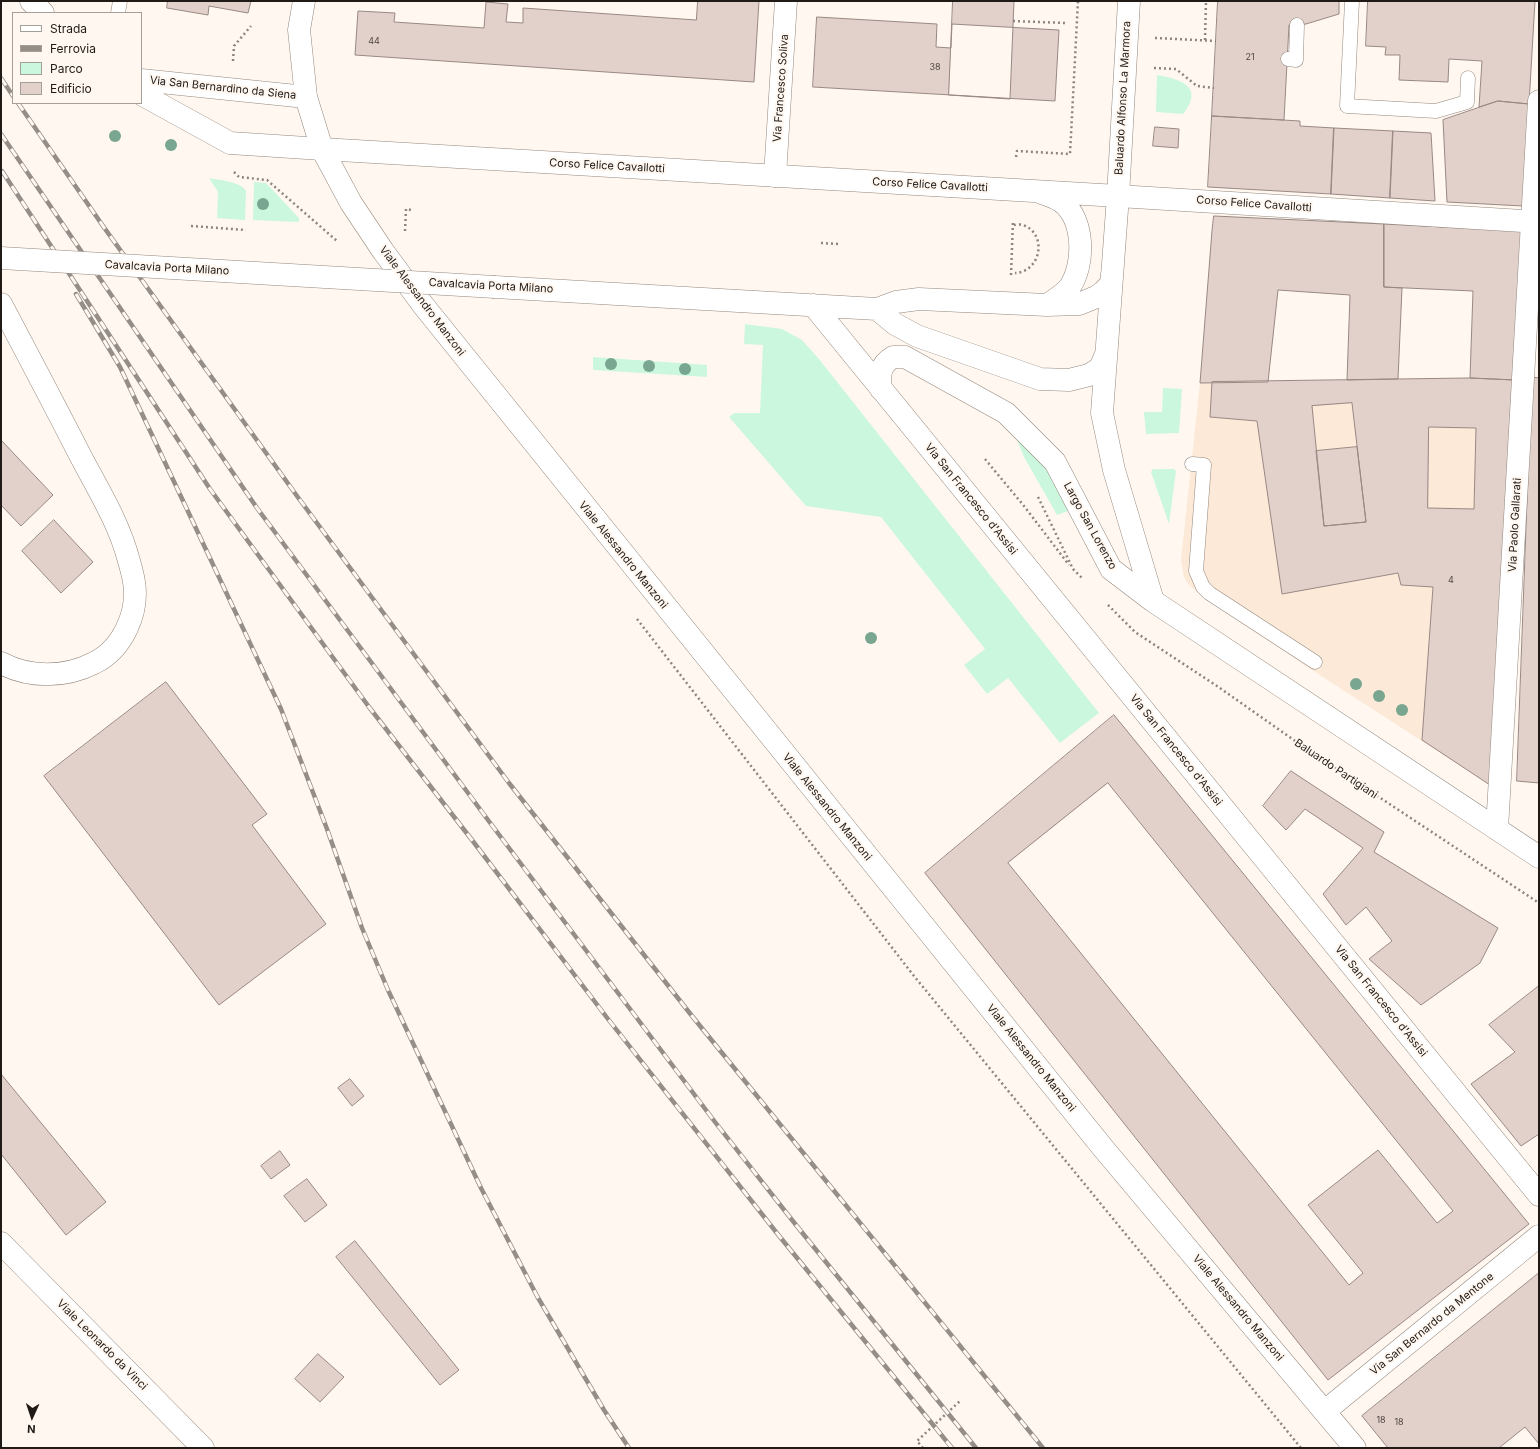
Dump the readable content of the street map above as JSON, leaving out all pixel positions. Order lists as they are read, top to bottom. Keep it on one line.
{"streets":{"main road":["Via San Bernardino da Siena","Via Francesco Soliva","Baluardo Alfonso La Marmora","Corso Felice Cavallotti","Cavalcavia Porta Milano","Viale Alessandro Manzoni","Via San Francesco d'Assisi","Via Paolo Gallarati","Largo San Lorenzo","Via San Bernardo da Mentone","Viale Leonardo da Vinci"],"path":["Baluardo Partigiani"]},"crossings":[["Via San Bernardino da Siena","Corso Felice Cavallotti"],["Via San Bernardino da Siena","Viale Alessandro Manzoni"],["Via Francesco Soliva","Corso Felice Cavallotti"],["Baluardo Alfonso La Marmora","Corso Felice Cavallotti"],["Corso Felice Cavallotti","Viale Alessandro Manzoni"],["Corso Felice Cavallotti","Via Paolo Gallarati"],["Cavalcavia Porta Milano","Via San Francesco d'Assisi"],["Viale Alessandro Manzoni","Via San Bernardo da Mentone"],["Via San Francesco d'Assisi","Largo San Lorenzo"]],"house_numbers":["44","21","38","4","18","18"],"legend":["Strada","Ferrovia","Parco","Edificio"],"north":"bottom"}
